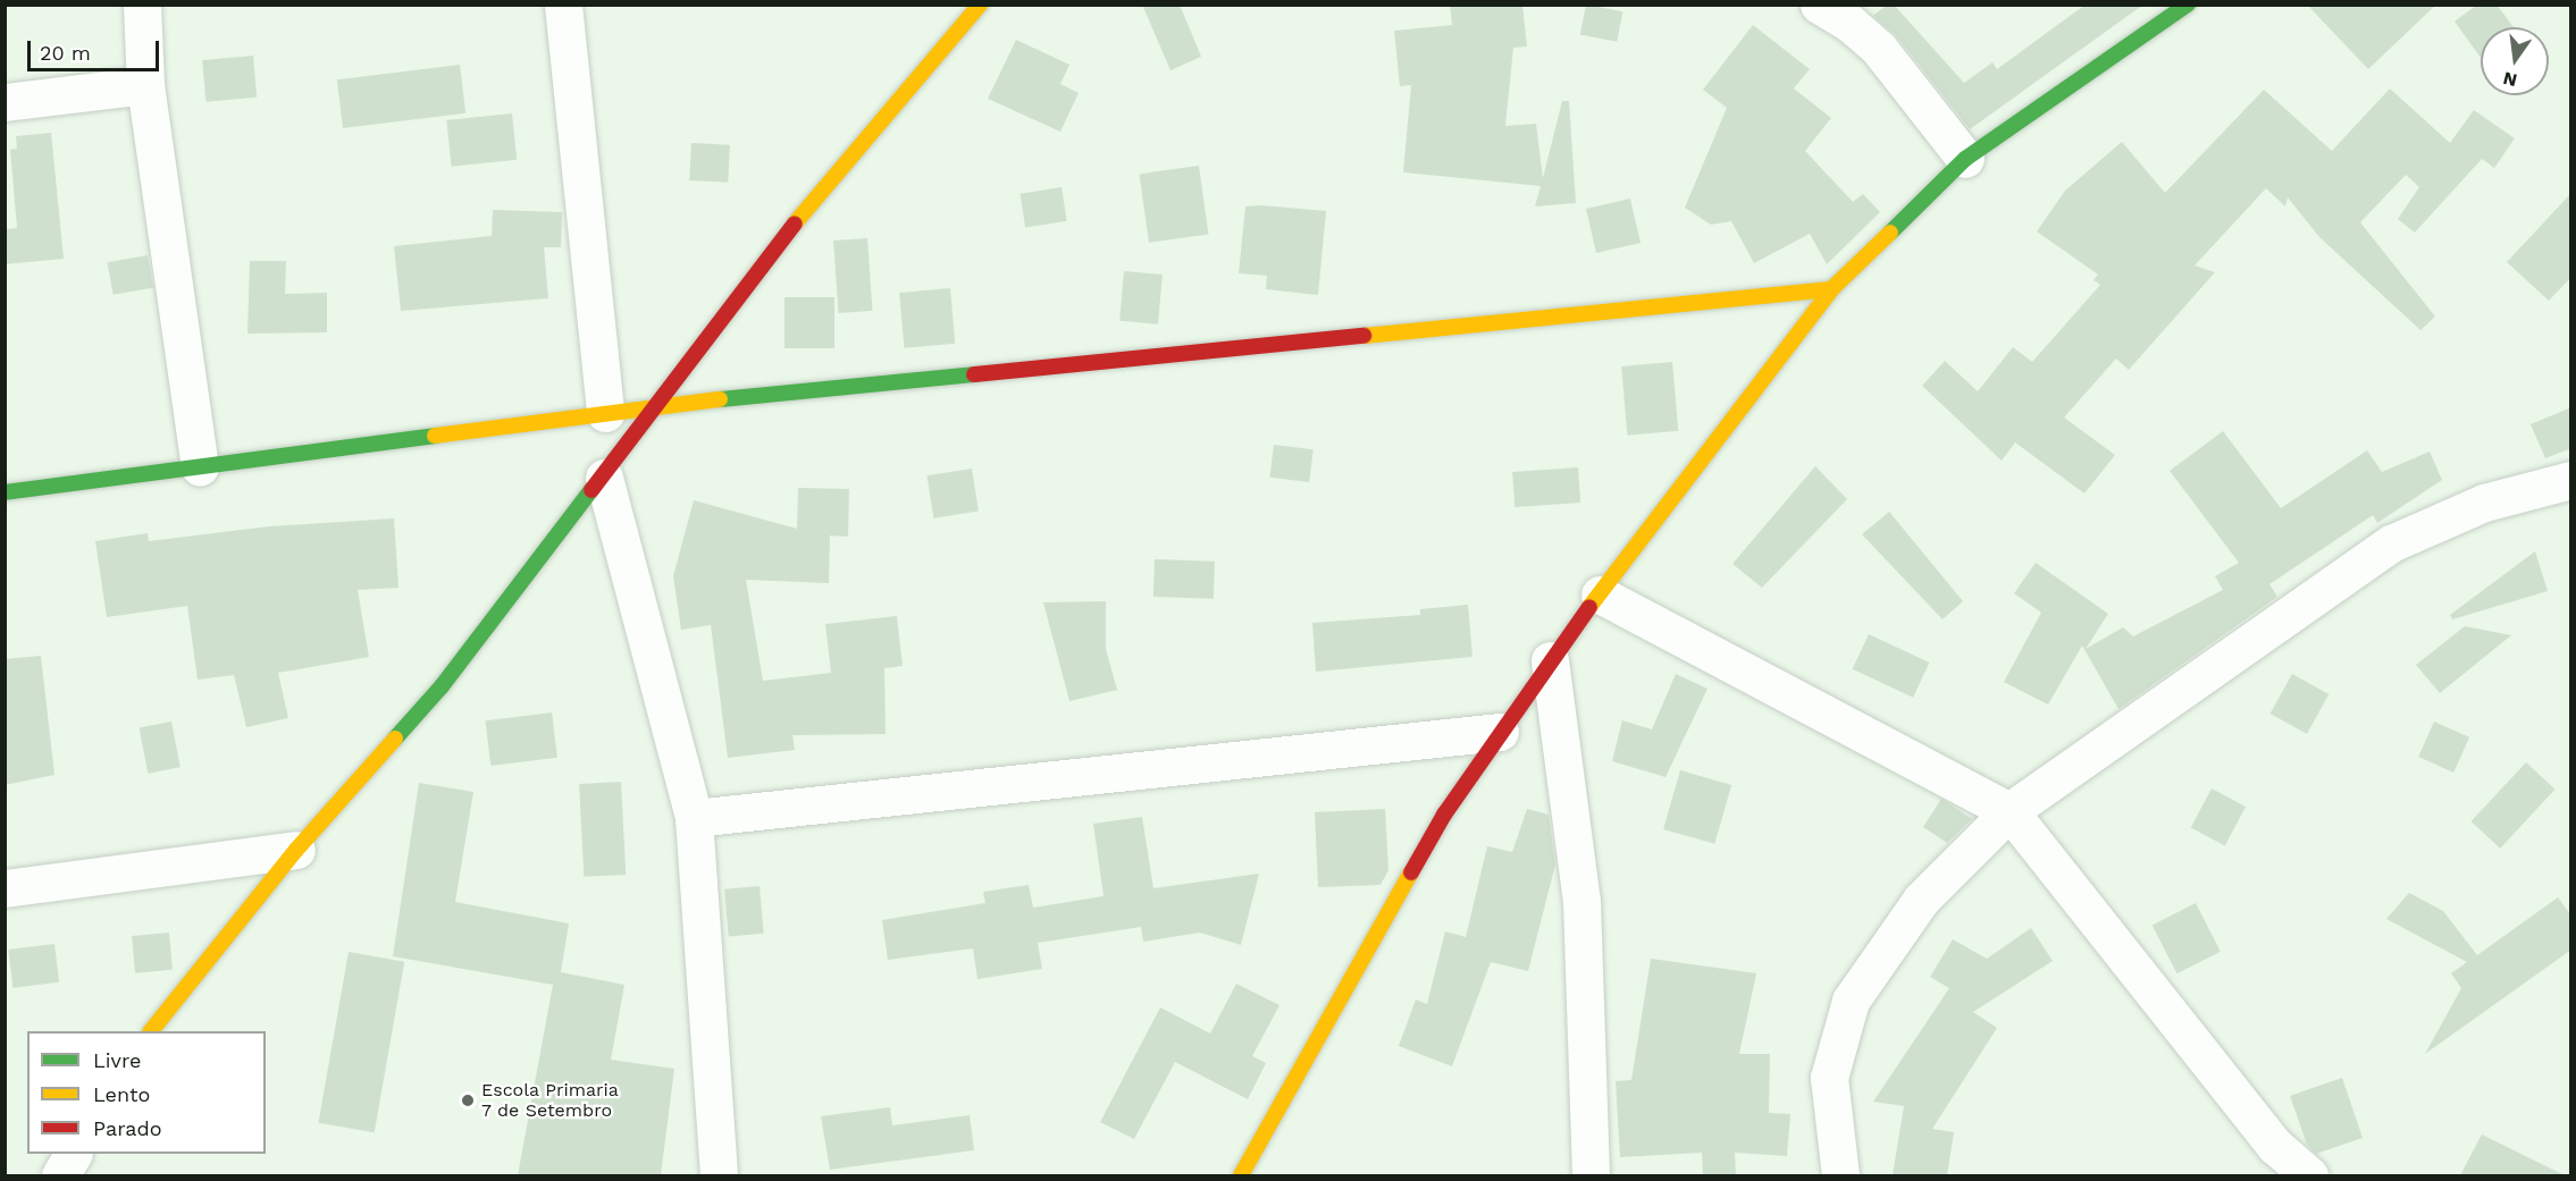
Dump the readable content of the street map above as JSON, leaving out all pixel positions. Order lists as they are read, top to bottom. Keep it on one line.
{"places":["Escola Primaria 7 de Setembro"],"legend":["Livre","Lento","Parado"],"scale_bar":"20 m","north":"bottom"}
